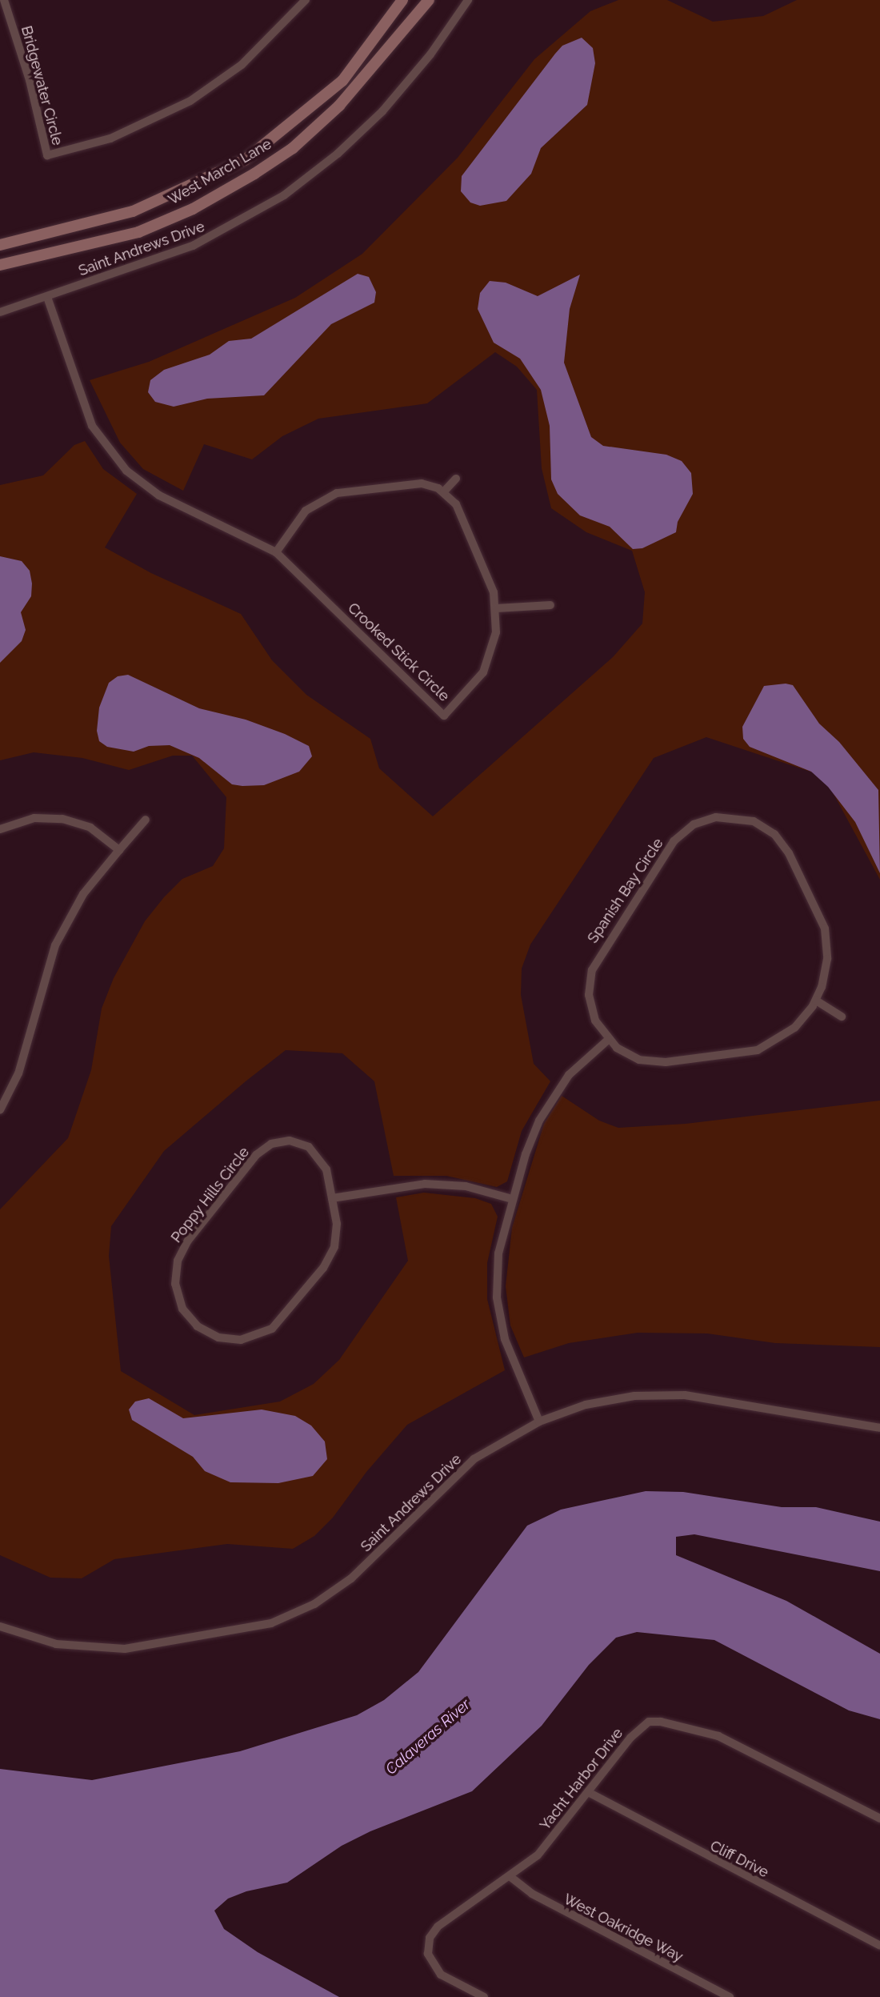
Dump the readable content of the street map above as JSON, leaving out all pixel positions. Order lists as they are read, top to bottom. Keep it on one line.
{"streets":{"main road":["West March Lane"],"street":["Bridgewater Circle","Saint Andrews Drive","Crooked Stick Circle","Spanish Bay Circle","Poppy Hills Circle","Yacht Harbor Drive","Cliff Drive","West Oakridge Way"]},"crossings":[["Saint Andrews Drive","Crooked Stick Circle"],["Yacht Harbor Drive","Cliff Drive"],["Yacht Harbor Drive","West Oakridge Way"]],"water":["Calaveras River"]}
